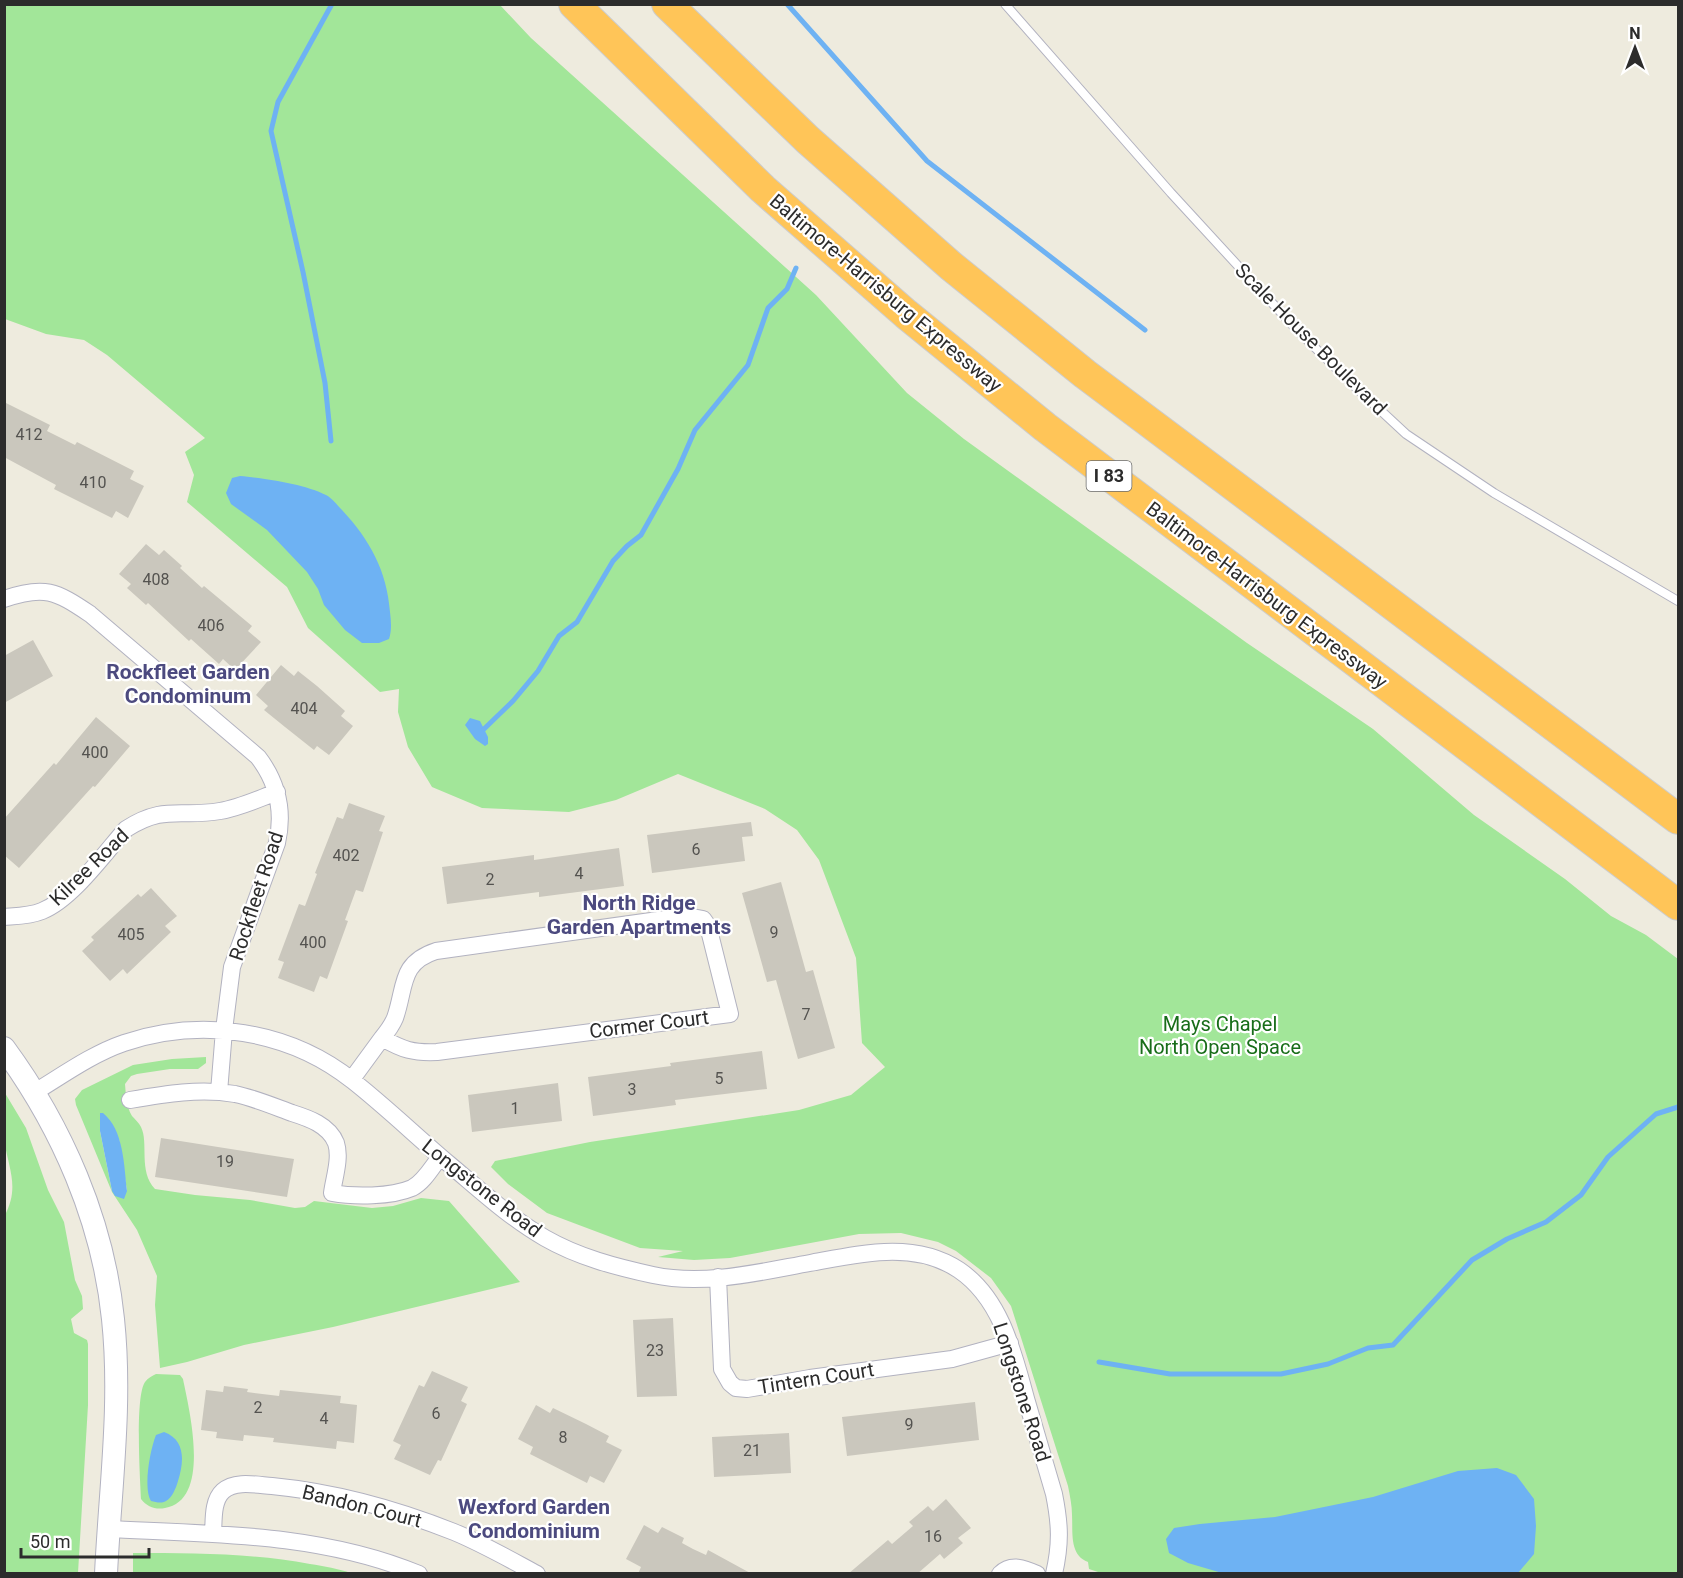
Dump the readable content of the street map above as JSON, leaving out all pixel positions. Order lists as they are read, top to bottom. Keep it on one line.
{"streets":{"highway":["Baltimore-Harrisburg Expressway","I 83"],"street":["Kilree Road","Rockfleet Road","Cormer Court","Longstone Road","Tintern Court","Bandon Court"],"lane":["Scale House Boulevard"]},"crossings":[["Kilree Road","Rockfleet Road"],["Rockfleet Road","Longstone Road"],["Cormer Court","Longstone Road"],["Longstone Road","Tintern Court"]],"districts":["Rockfleet Garden Condominum","North Ridge Garden Apartments","Wexford Garden Condominium"],"parks":["Mays Chapel North Open Space"],"house_numbers":["412","410","408","406","404","400","6","402","4","2","9","405","400","7","5","3","1","19","23","2","6","4","9","8","21","16"],"scale_bar":"50 m","north":"top"}
